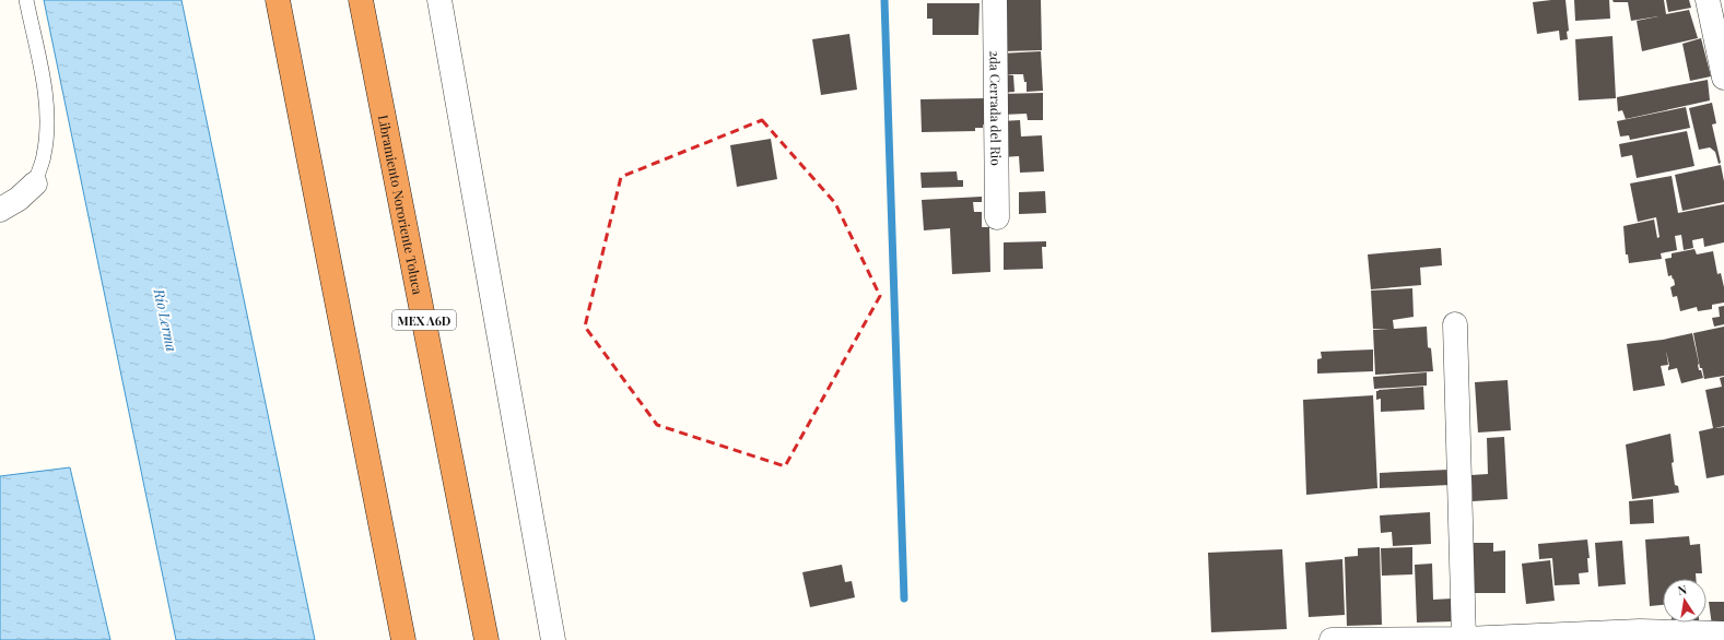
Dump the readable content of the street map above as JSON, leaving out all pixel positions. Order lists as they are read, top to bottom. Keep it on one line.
{"streets":{"highway":["Libramiento Nororiente Toluca","MEX A6D"],"street":["2da Cerrada del Rio"]},"water":["Río Lerma"],"north":"top"}
